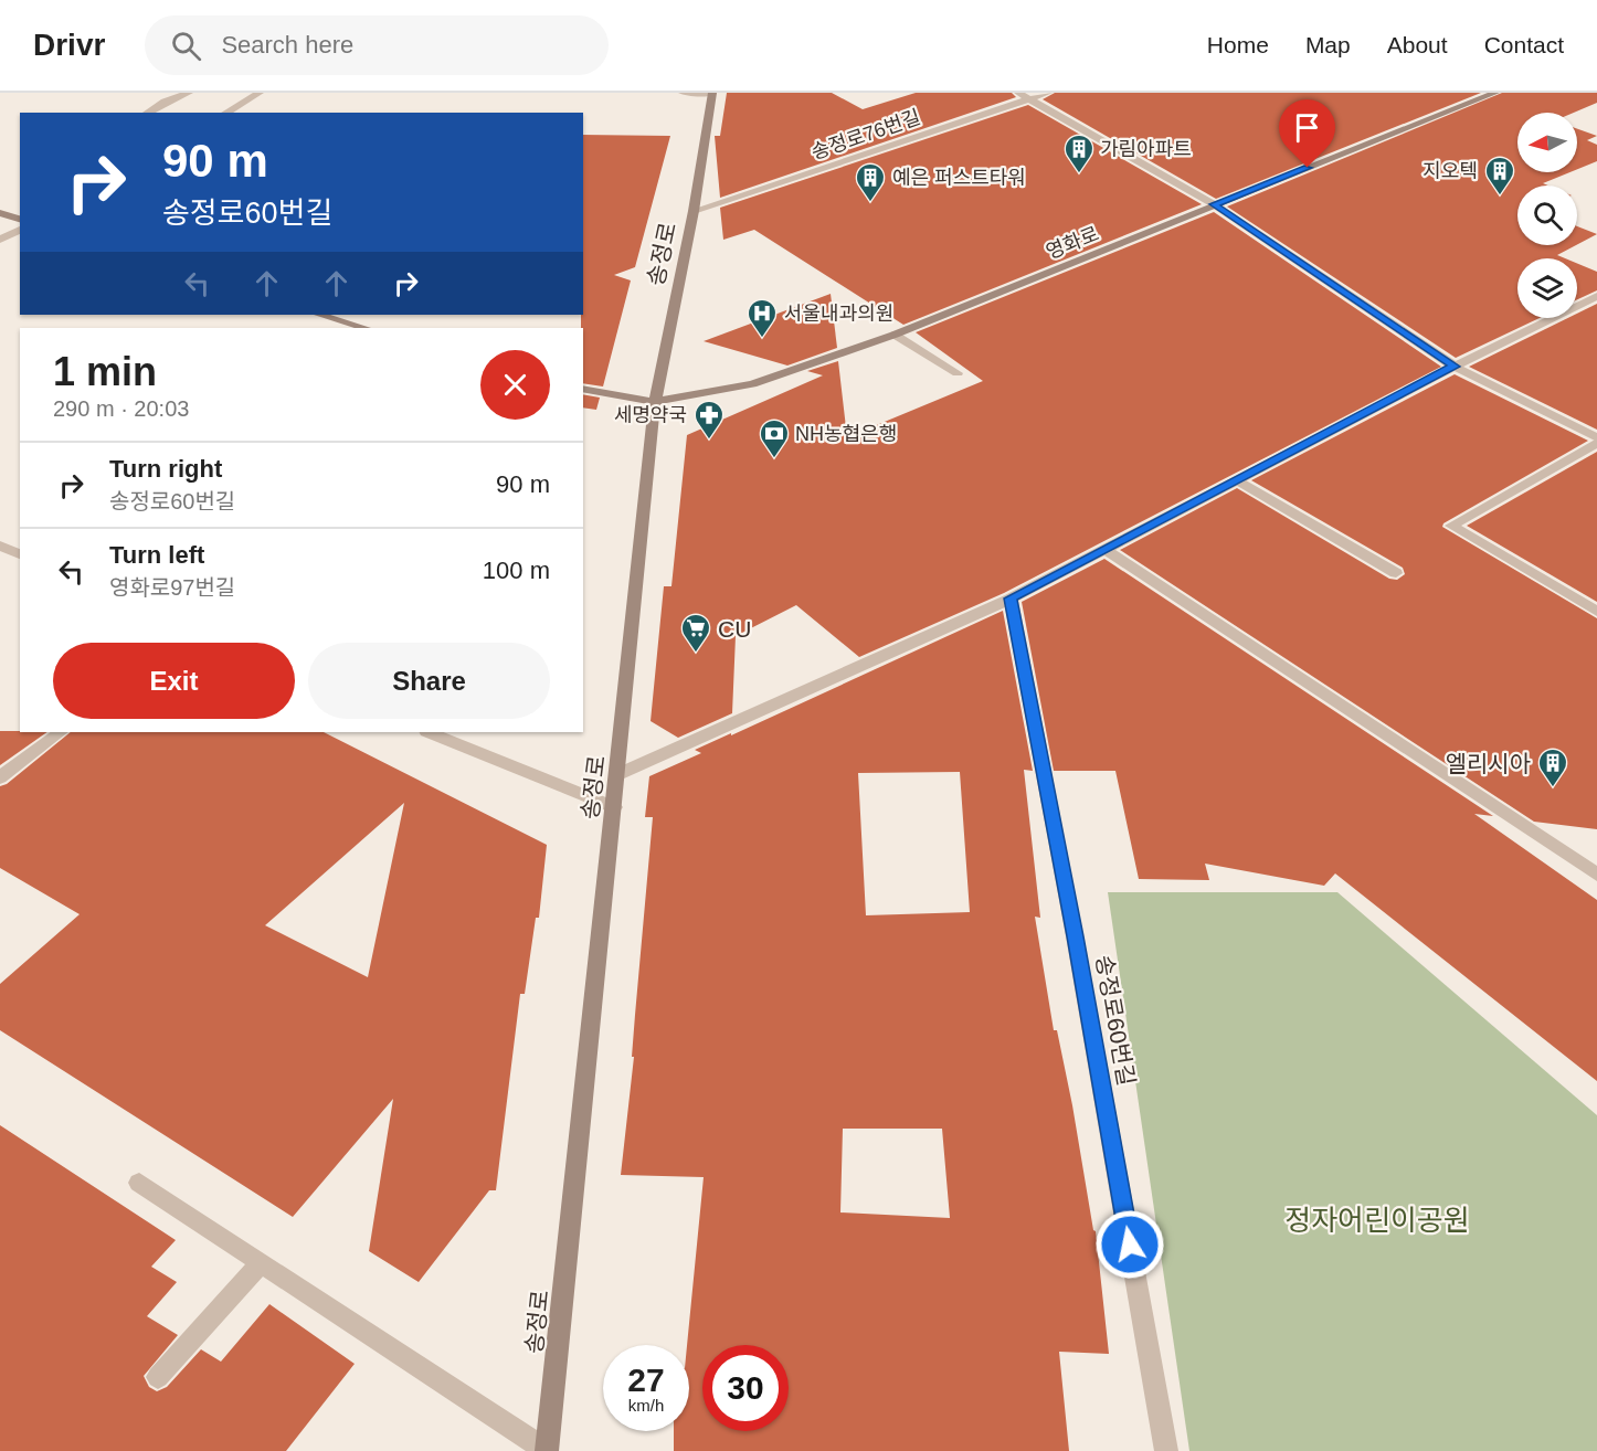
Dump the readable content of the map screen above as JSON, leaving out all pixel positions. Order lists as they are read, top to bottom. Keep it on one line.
{"streets":{"street":["송정로76번길","영화로","송정로","송정로60번길"]},"crossings":[["송정로76번길","송정로"],["영화로","송정로"]],"parks":["정자어린이공원"],"places":{"building":["가림아파트","지오텍","예은 퍼스트타워","엘리시아"],"hospital":["서울내과의원"],"pharmacy":["세명약국"],"bank":["NH농협은행"],"supermarket":["CU"]},"north":"left","page":{"header":"Drivr","search":"Search here","nav":["Home","Map","About","Contact"],"turn":["90 m","송정로60번길"],"heading":["1 min","290 m · 20:03"],"list":[{"name":"Turn right","note":"송정로60번길","value":"90 m"},{"name":"Turn left","note":"영화로97번길","value":"100 m"}],"buttons":["Exit","Share"],"speed":"27 km/h","limit":"30"}}
